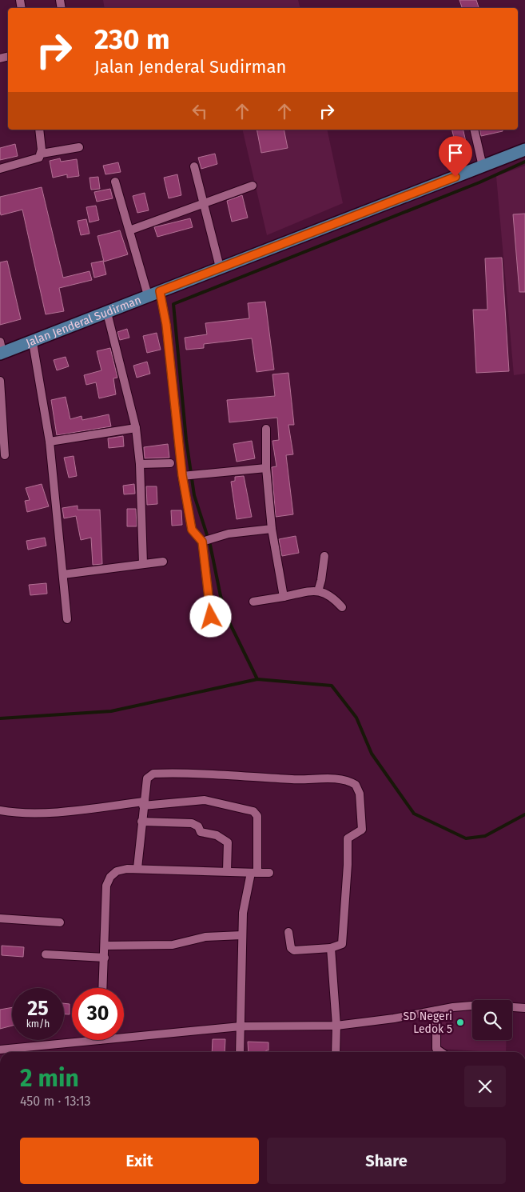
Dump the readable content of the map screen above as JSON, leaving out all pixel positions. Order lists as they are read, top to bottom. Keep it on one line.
{"streets":{"main road":["Jalan Jenderal Sudirman"]},"places":["SD Negeri Ledok 5"],"page":{"turn":["230 m","Jalan Jenderal Sudirman"],"speed":"25 km/h","limit":"30","heading":["2 min","450 m · 13:13"],"buttons":["Exit","Share"]}}
